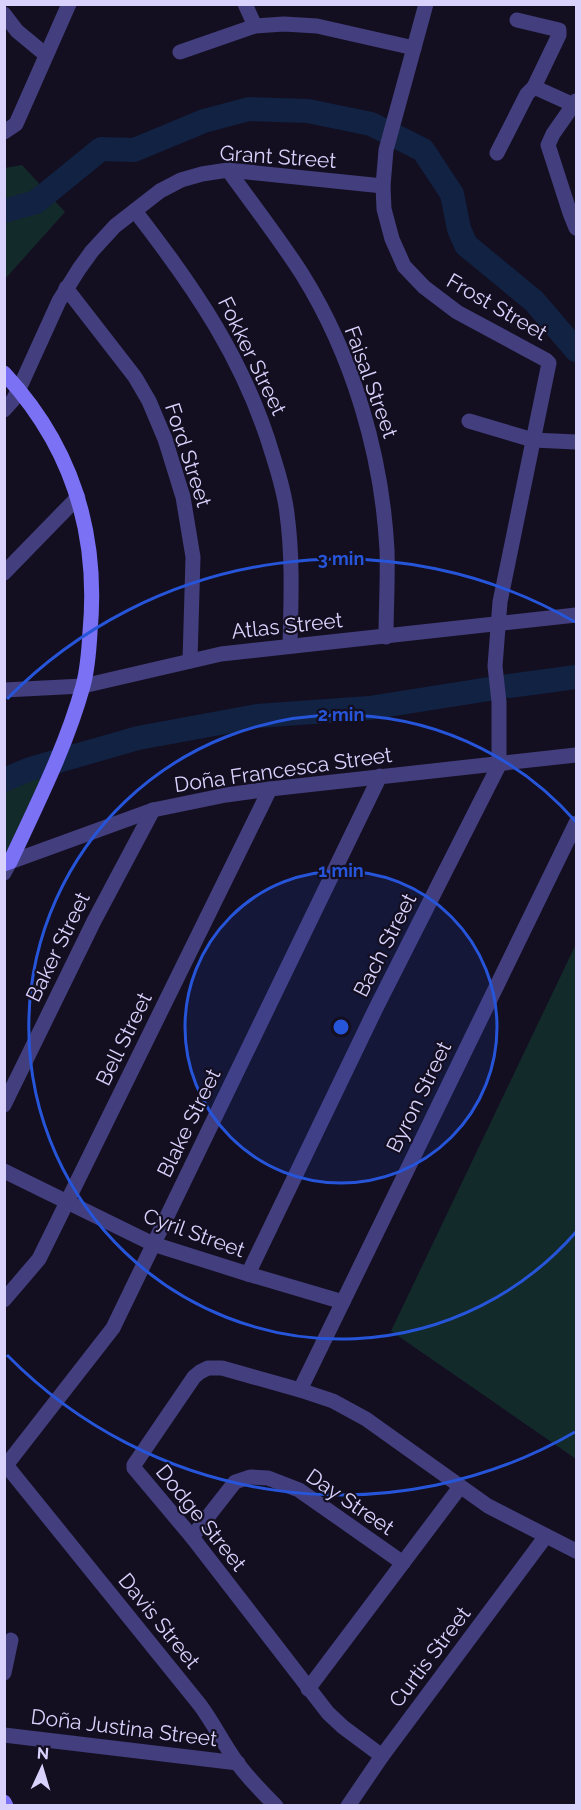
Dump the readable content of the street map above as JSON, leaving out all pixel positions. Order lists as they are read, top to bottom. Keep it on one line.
{"streets":{"street":["Grant Street","Frost Street","Fokker Street","Faisal Street","Ford Street","Atlas Street","Doña Francesca Street","Bach Street","Baker Street","Bell Street","Byron Street","Blake Street","Cyril Street","Day Street","Dodge Street","Davis Street","Curtis Street","Doña Justina Street"]},"crossings":[["Grant Street","Frost Street"],["Grant Street","Fokker Street"],["Grant Street","Faisal Street"],["Grant Street","Ford Street"],["Frost Street","Atlas Street"],["Frost Street","Doña Francesca Street"],["Frost Street","Bach Street"],["Fokker Street","Atlas Street"],["Faisal Street","Atlas Street"],["Ford Street","Atlas Street"],["Doña Francesca Street","Bach Street"],["Doña Francesca Street","Baker Street"],["Doña Francesca Street","Bell Street"],["Doña Francesca Street","Blake Street"],["Bach Street","Cyril Street"],["Bell Street","Cyril Street"],["Byron Street","Cyril Street"],["Byron Street","Dodge Street"],["Blake Street","Cyril Street"],["Blake Street","Davis Street"],["Day Street","Dodge Street"],["Dodge Street","Curtis Street"],["Davis Street","Doña Justina Street"]],"north":"top","rings":["3 min","2 min","1 min"]}
